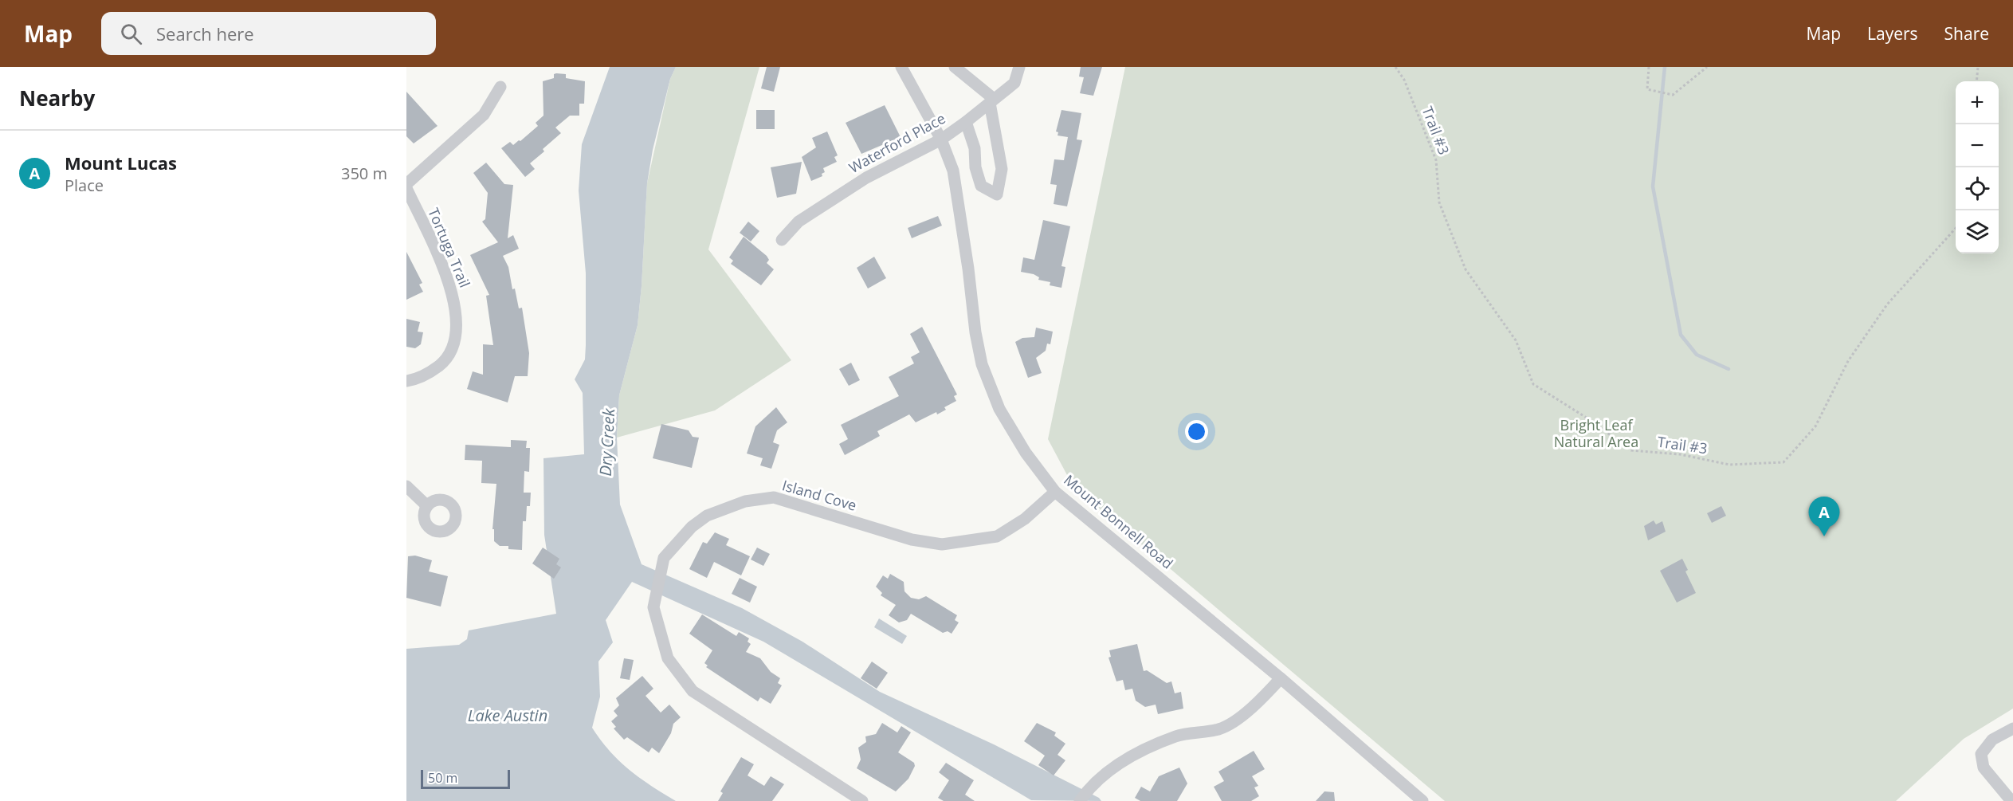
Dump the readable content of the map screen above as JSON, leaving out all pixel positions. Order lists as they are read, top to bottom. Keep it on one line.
{"streets":{"street":["Waterford Place","Tortuga Trail","Island Cove","Mount Bonnell Road"],"path":["Trail #3"]},"crossings":[["Waterford Place","Mount Bonnell Road"],["Island Cove","Mount Bonnell Road"]],"water":["Dry Creek","Lake Austin"],"parks":["Bright Leaf Natural Area"],"scale_bar":"50 m","page":{"header":"Map","search":"Search here","nav":["Map","Layers","Share"],"heading":"Nearby","map_buttons":["+","−"],"list":[{"mark":"A","name":"Mount Lucas","note":"Place","value":"350 m"}],"pins":"A","scale":"50 m"}}
